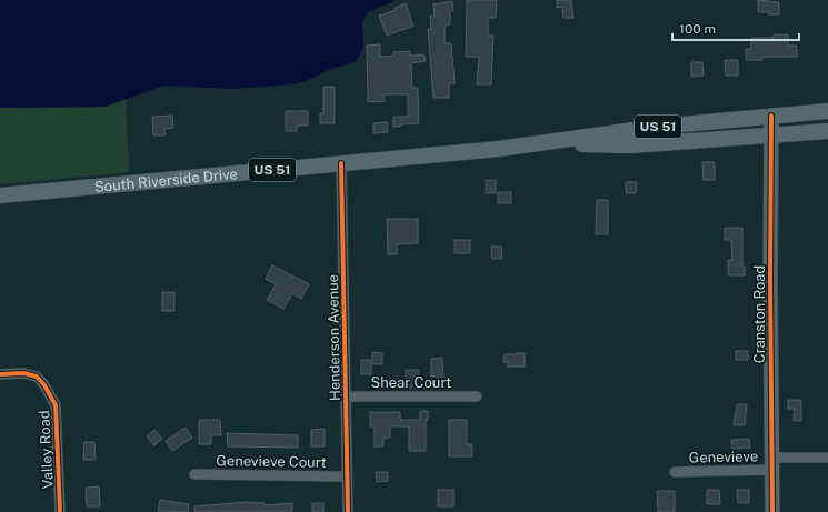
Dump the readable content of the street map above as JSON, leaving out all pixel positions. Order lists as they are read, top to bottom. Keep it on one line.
{"streets":{"main road":["US 51","South Riverside Drive"],"street":["Cranston Road","Henderson Avenue","Shear Court","Valley Road","Genevieve","Genevieve Court"]},"crossings":[["South Riverside Drive","Cranston Road"],["South Riverside Drive","Henderson Avenue"],["Cranston Road","Genevieve"],["Henderson Avenue","Shear Court"],["Henderson Avenue","Genevieve Court"]],"scale_bar":"100 m"}
